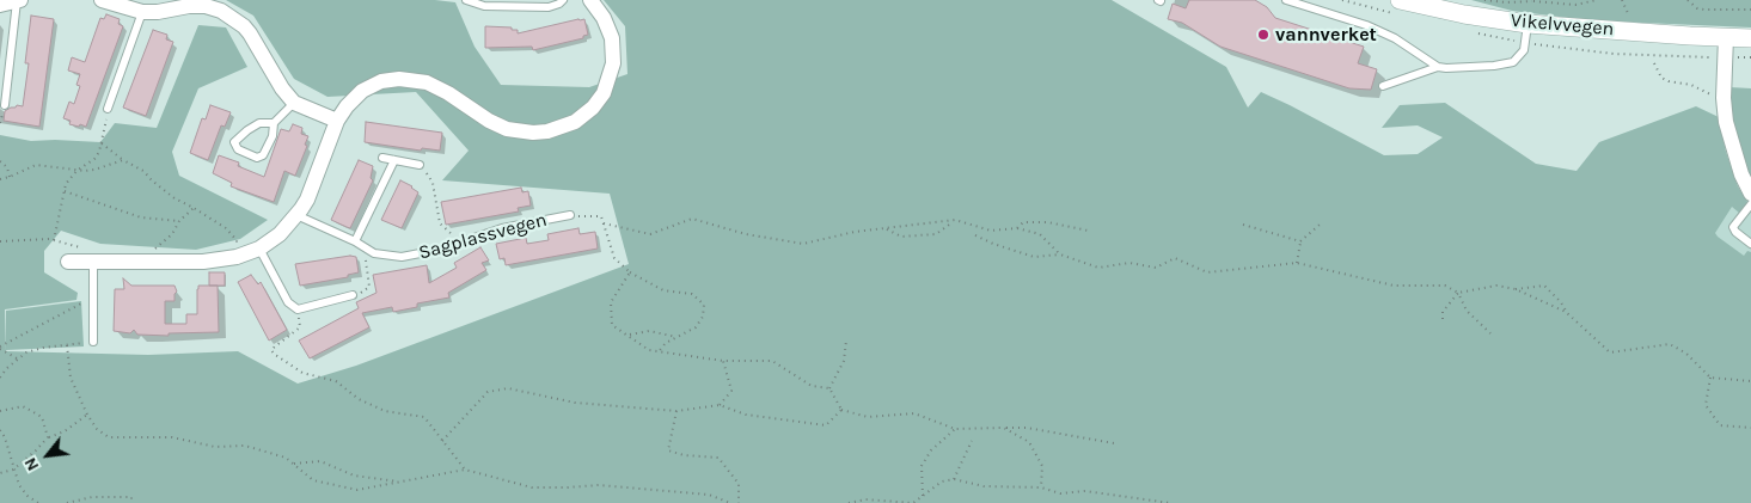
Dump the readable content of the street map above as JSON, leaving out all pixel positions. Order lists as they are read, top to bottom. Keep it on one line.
{"streets":{"street":["Vikelvvegen"],"lane":["Sagplassvegen"]},"places":["vannverket"],"north":"bottom left"}
